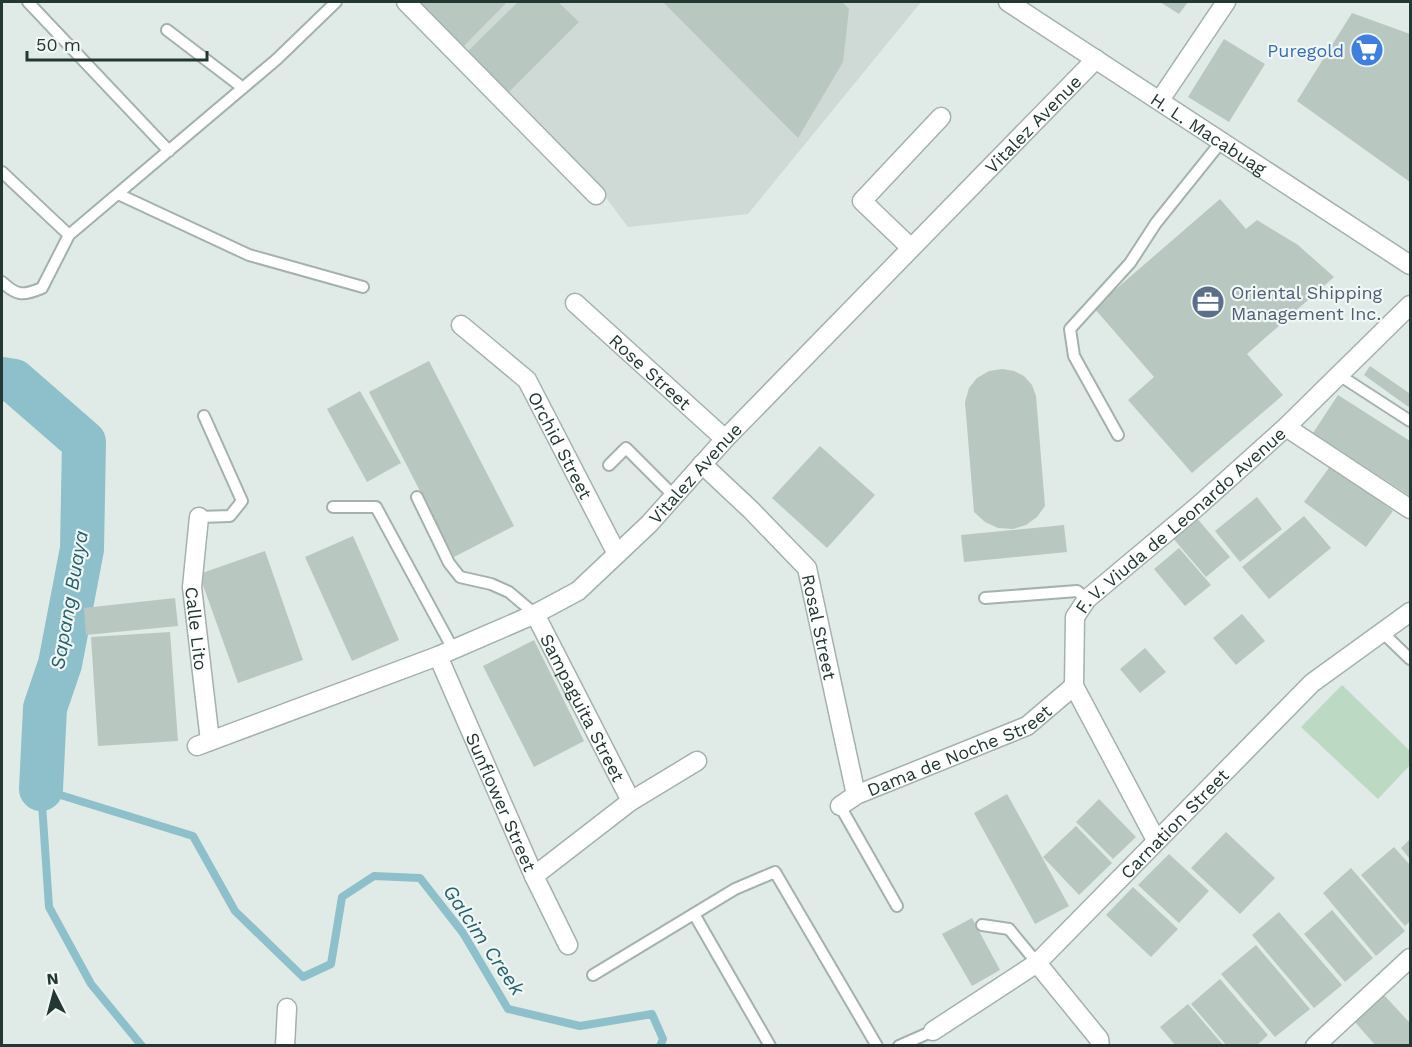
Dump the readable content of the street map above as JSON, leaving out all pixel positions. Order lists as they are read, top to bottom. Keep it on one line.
{"streets":{"street":["Vitalez Avenue","H. L. Macabuag","Rose Street","Orchid Street","F. V. Viuda de Leonardo Avenue","Rosal Street","Calle Lito","Sampaguita Street","Dama de Noche Street","Sunflower Street","Carnation Street"]},"crossings":[["Vitalez Avenue","H. L. Macabuag"],["Vitalez Avenue","Rose Street"],["Vitalez Avenue","Orchid Street"],["Vitalez Avenue","Rosal Street"],["Vitalez Avenue","Calle Lito"],["Vitalez Avenue","Sampaguita Street"],["Vitalez Avenue","Sunflower Street"],["F. V. Viuda de Leonardo Avenue","Dama de Noche Street"],["F. V. Viuda de Leonardo Avenue","Carnation Street"],["Rosal Street","Dama de Noche Street"],["Sampaguita Street","Sunflower Street"]],"water":["Sapang Buaya","Galcim Creek"],"places":{"supermarket":["Puregold"],"office":["Oriental Shipping Management Inc."]},"scale_bar":"50 m","north":"top"}
